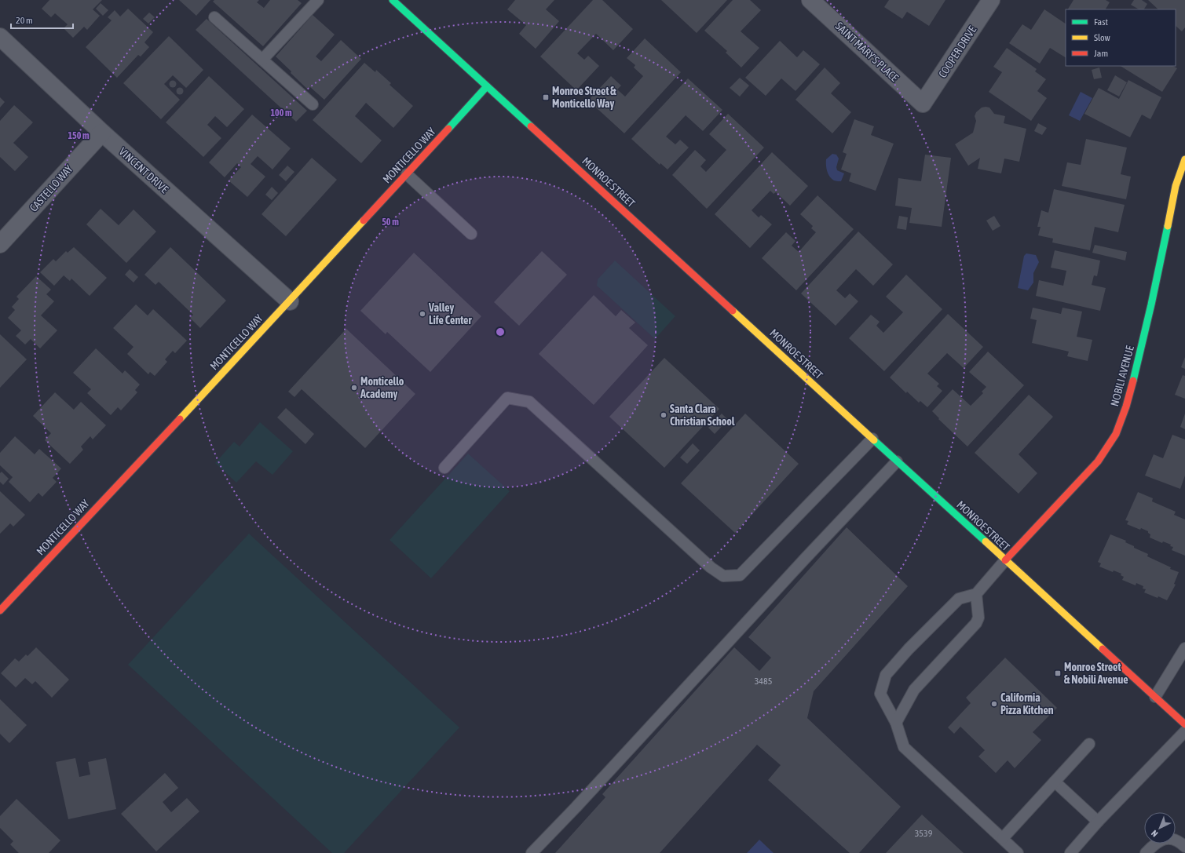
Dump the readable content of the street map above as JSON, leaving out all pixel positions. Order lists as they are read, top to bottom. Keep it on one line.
{"streets":{"street":["SAINT MARY'S PLACE","COOPER DRIVE","MONTICELLO WAY","VINCENT DRIVE","MONROE STREET","CASTELLO WAY","NOBILI AVENUE"]},"crossings":[["SAINT MARY'S PLACE","COOPER DRIVE"],["MONTICELLO WAY","VINCENT DRIVE"],["MONTICELLO WAY","MONROE STREET"],["VINCENT DRIVE","CASTELLO WAY"],["MONROE STREET","NOBILI AVENUE"]],"places":{"transit":["Monroe Street & Monticello Way","Monroe Street & Nobili Avenue"],"other":["Valley Life Center","Monticello Academy","Santa Clara Christian School","California Pizza Kitchen"]},"house_numbers":["3485","3539"],"legend":["Fast","Slow","Jam"],"scale_bar":"20 m","north":"bottom left","rings":["100 m","150 m","50 m"]}
